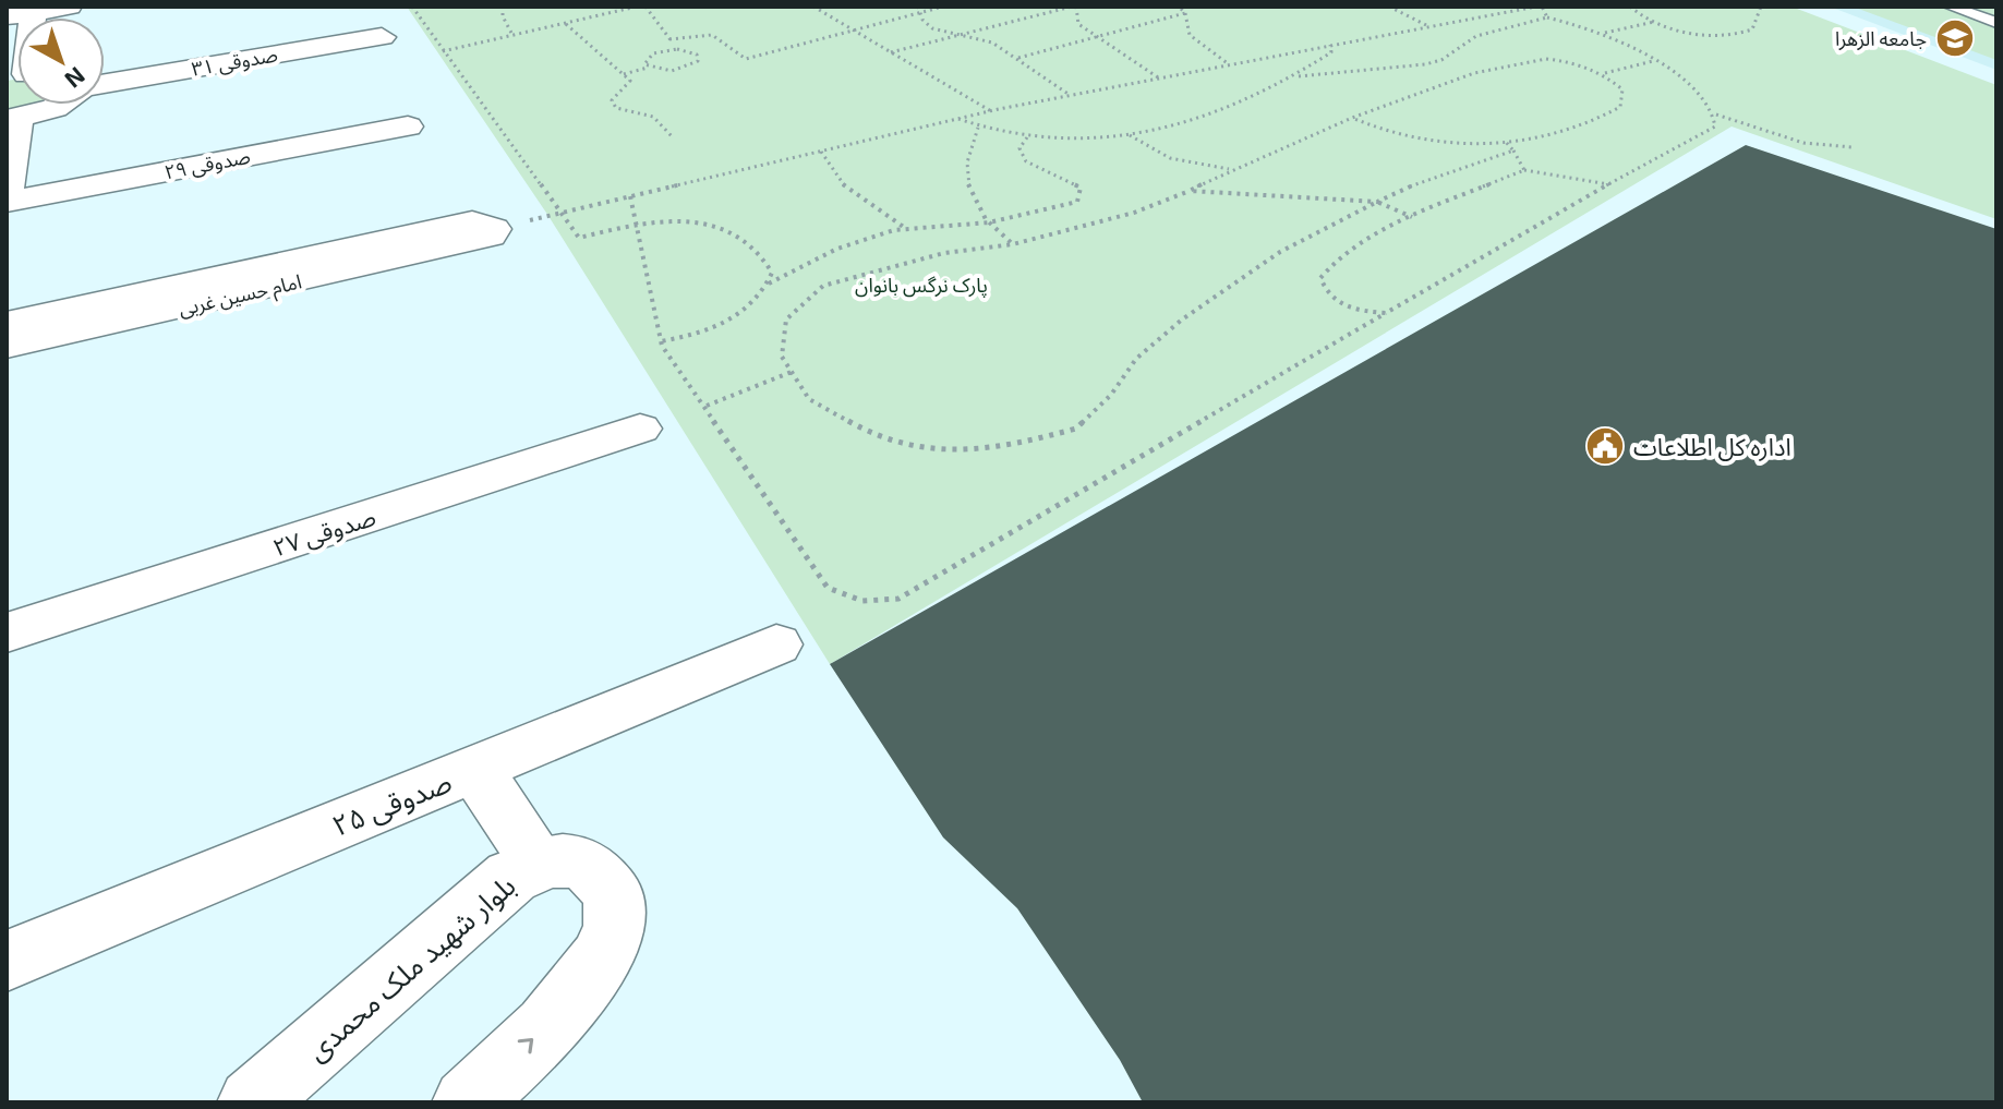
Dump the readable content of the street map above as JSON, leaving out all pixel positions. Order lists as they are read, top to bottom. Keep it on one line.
{"streets":{"street":["صدوقی ۳۱","صدوقی ۲۹","امام حسین غربی","صدوقی ۲۷","صدوقی ۲۵","بلوار شهید ملک محمدی"]},"parks":["پارک نرگس بانوان"],"places":{"school or university":["جامعه الزهرا"],"public building":["اداره کل اطلاعات"]},"north":"bottom right"}
